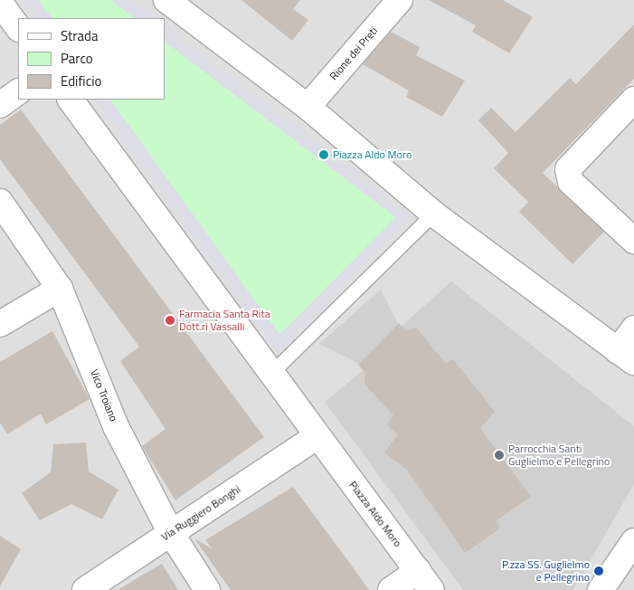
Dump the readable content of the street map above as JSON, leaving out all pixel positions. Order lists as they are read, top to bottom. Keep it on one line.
{"streets":{"street":["Rione dei Preti","Vico Troiano","Via Ruggiero Bonghi","Piazza Aldo Moro"]},"crossings":[["Vico Troiano","Via Ruggiero Bonghi"],["Via Ruggiero Bonghi","Piazza Aldo Moro"]],"places":["Piazza Aldo Moro","Farmacia Santa Rita Dott.ri Vassalli","Parrocchia Santi Guglielmo e Pellegrino","P.zza SS. Guglielmo e Pellegrino"],"legend":["Strada","Parco","Edificio"]}
